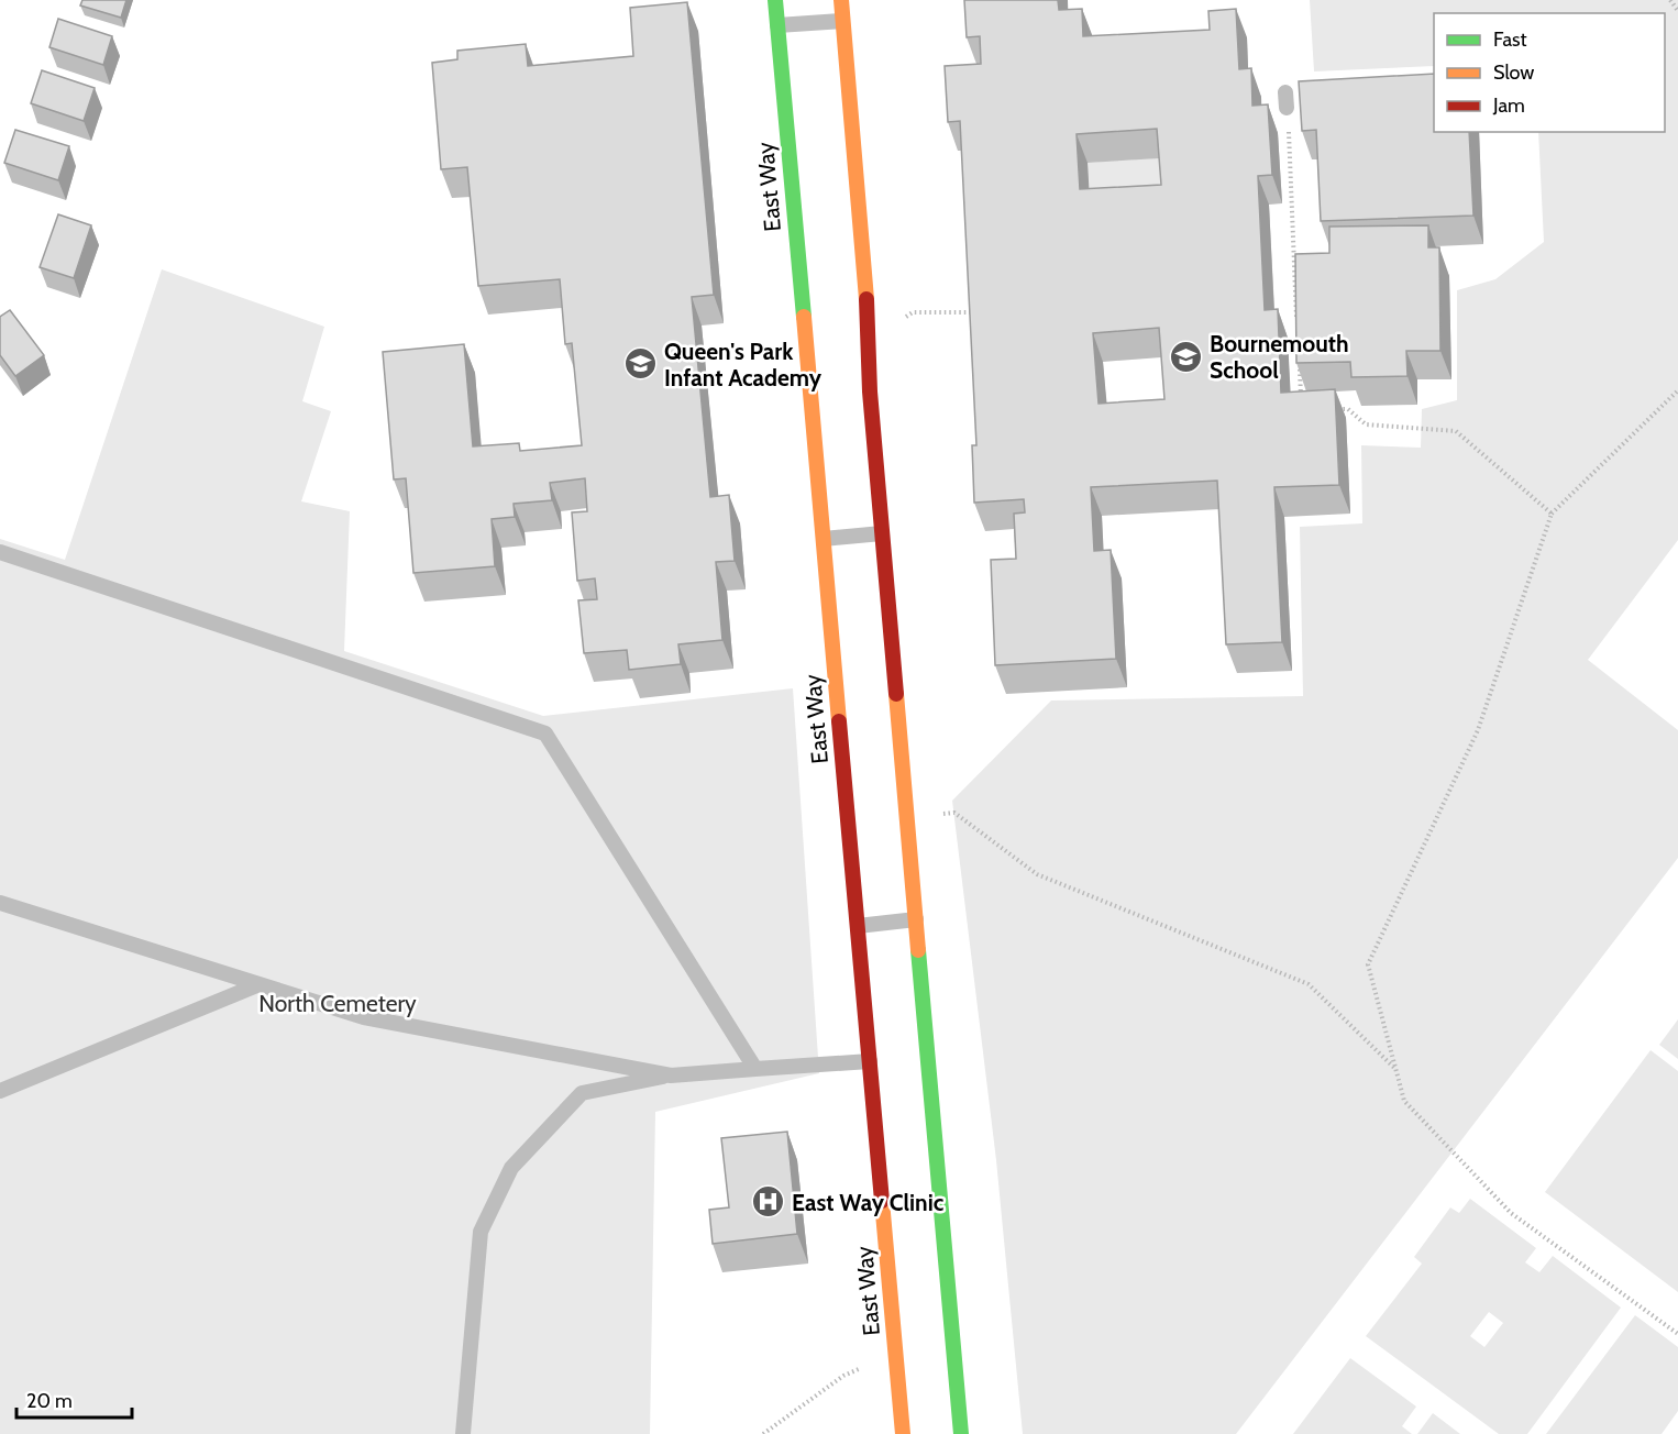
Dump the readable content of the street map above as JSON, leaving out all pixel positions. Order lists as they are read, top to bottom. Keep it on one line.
{"streets":{"street":["East Way"]},"parks":["North Cemetery"],"places":{"school or university":["Bournemouth School","Queen's Park Infant Academy"],"hospital":["East Way Clinic"]},"legend":["Fast","Slow","Jam"],"scale_bar":"20 m"}
